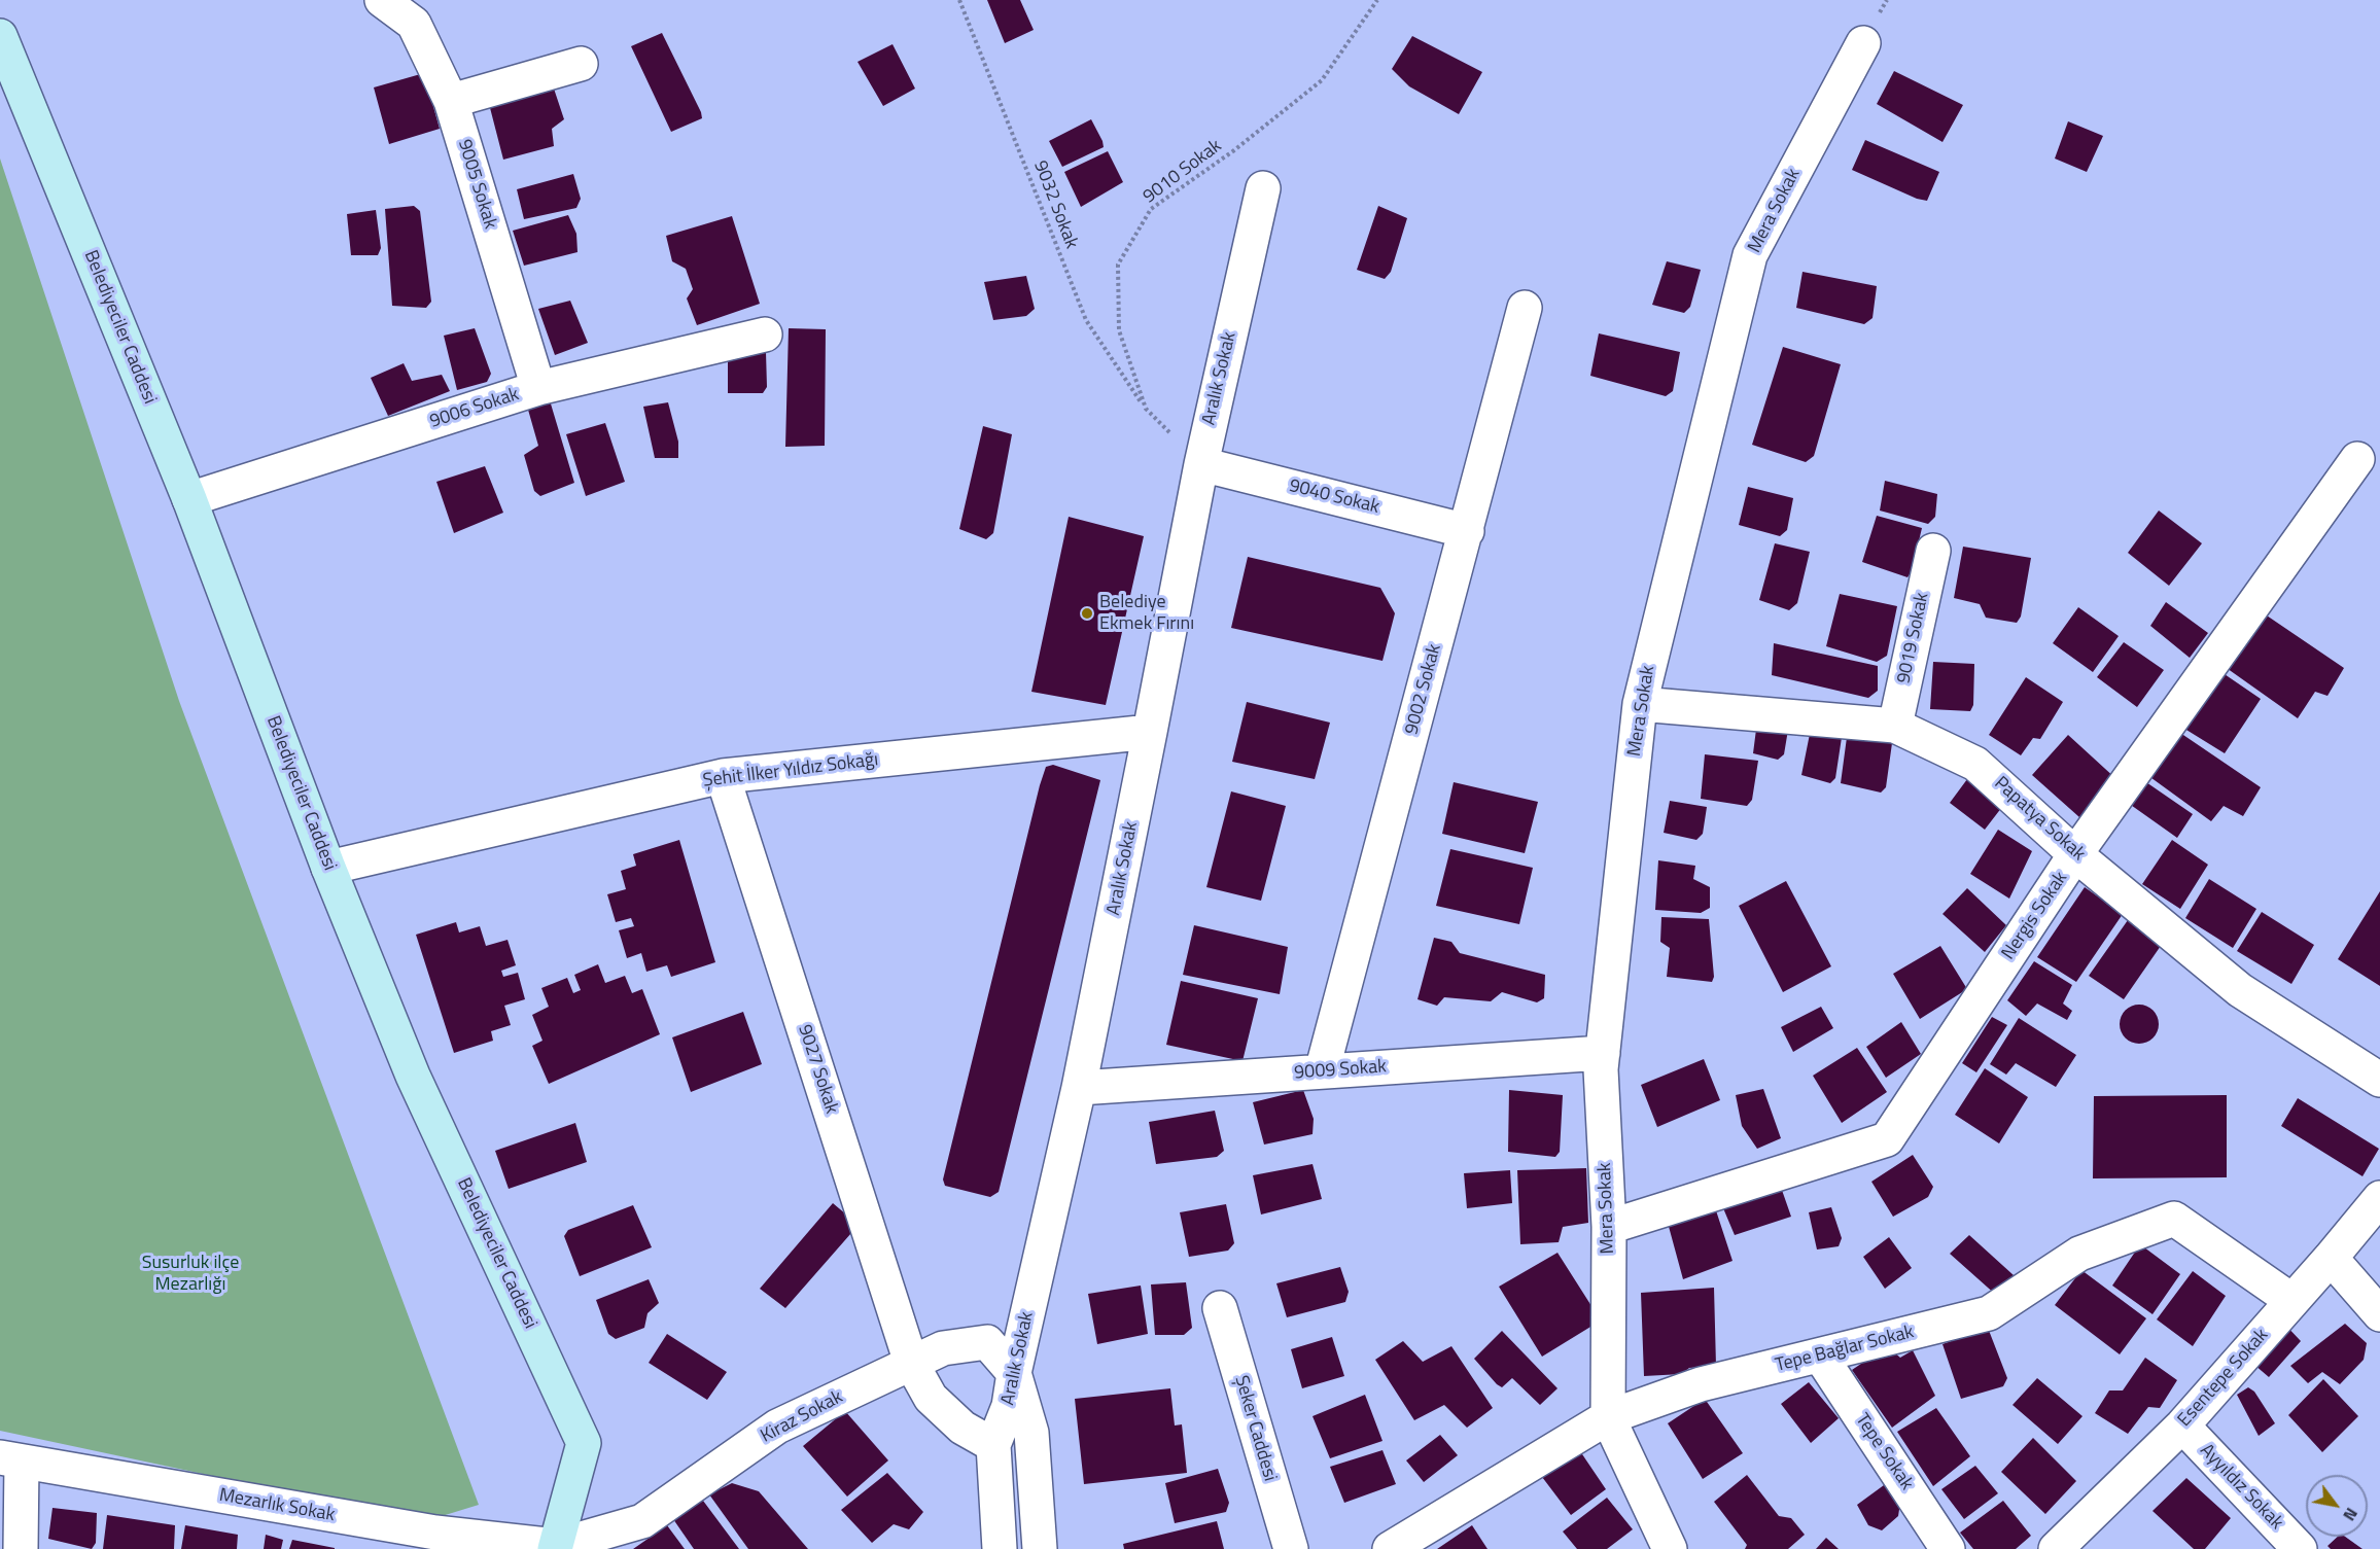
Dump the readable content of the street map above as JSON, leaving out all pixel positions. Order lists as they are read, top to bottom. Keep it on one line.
{"streets":{"street":["9005 Sokak","Mera Sokak","Belediyeciler Caddesi","Aralık Sokak","9006 Sokak","9040 Sokak","9019 Sokak","9002 Sokak","Şehit İlker Yıldız Sokağı","Papatya Sokak","Nergis Sokak","9027 Sokak","9009 Sokak","Tepe Bağlar Sokak","Esentepe Sokak","Kiraz Sokak","Şeker Caddesi","Tepe Sokak","Ayyıldız Sokak","Mezarlık Sokak"],"path":["9010 Sokak","9032 Sokak"]},"crossings":[["9010 Sokak","9032 Sokak"],["9010 Sokak","Aralık Sokak"],["9010 Sokak","9040 Sokak"],["9005 Sokak","9006 Sokak"],["Mera Sokak","Papatya Sokak"],["Mera Sokak","Nergis Sokak"],["Mera Sokak","9009 Sokak"],["Mera Sokak","Tepe Bağlar Sokak"],["Belediyeciler Caddesi","9006 Sokak"],["Belediyeciler Caddesi","Şehit İlker Yıldız Sokağı"],["Belediyeciler Caddesi","Kiraz Sokak"],["Belediyeciler Caddesi","Mezarlık Sokak"],["Aralık Sokak","9040 Sokak"],["Aralık Sokak","Şehit İlker Yıldız Sokağı"],["Aralık Sokak","9027 Sokak"],["Aralık Sokak","9009 Sokak"],["Aralık Sokak","Kiraz Sokak"],["9040 Sokak","9002 Sokak"],["9019 Sokak","Papatya Sokak"],["9002 Sokak","9009 Sokak"],["Şehit İlker Yıldız Sokağı","9027 Sokak"],["Papatya Sokak","Nergis Sokak"],["9027 Sokak","Kiraz Sokak"],["Tepe Bağlar Sokak","Esentepe Sokak"],["Tepe Bağlar Sokak","Tepe Sokak"],["Esentepe Sokak","Ayyıldız Sokak"],["Kiraz Sokak","Mezarlık Sokak"]],"parks":["Susurluk ilçe Mezarlığı"],"places":["Belediye Ekmek Fırını"],"north":"bottom right"}
